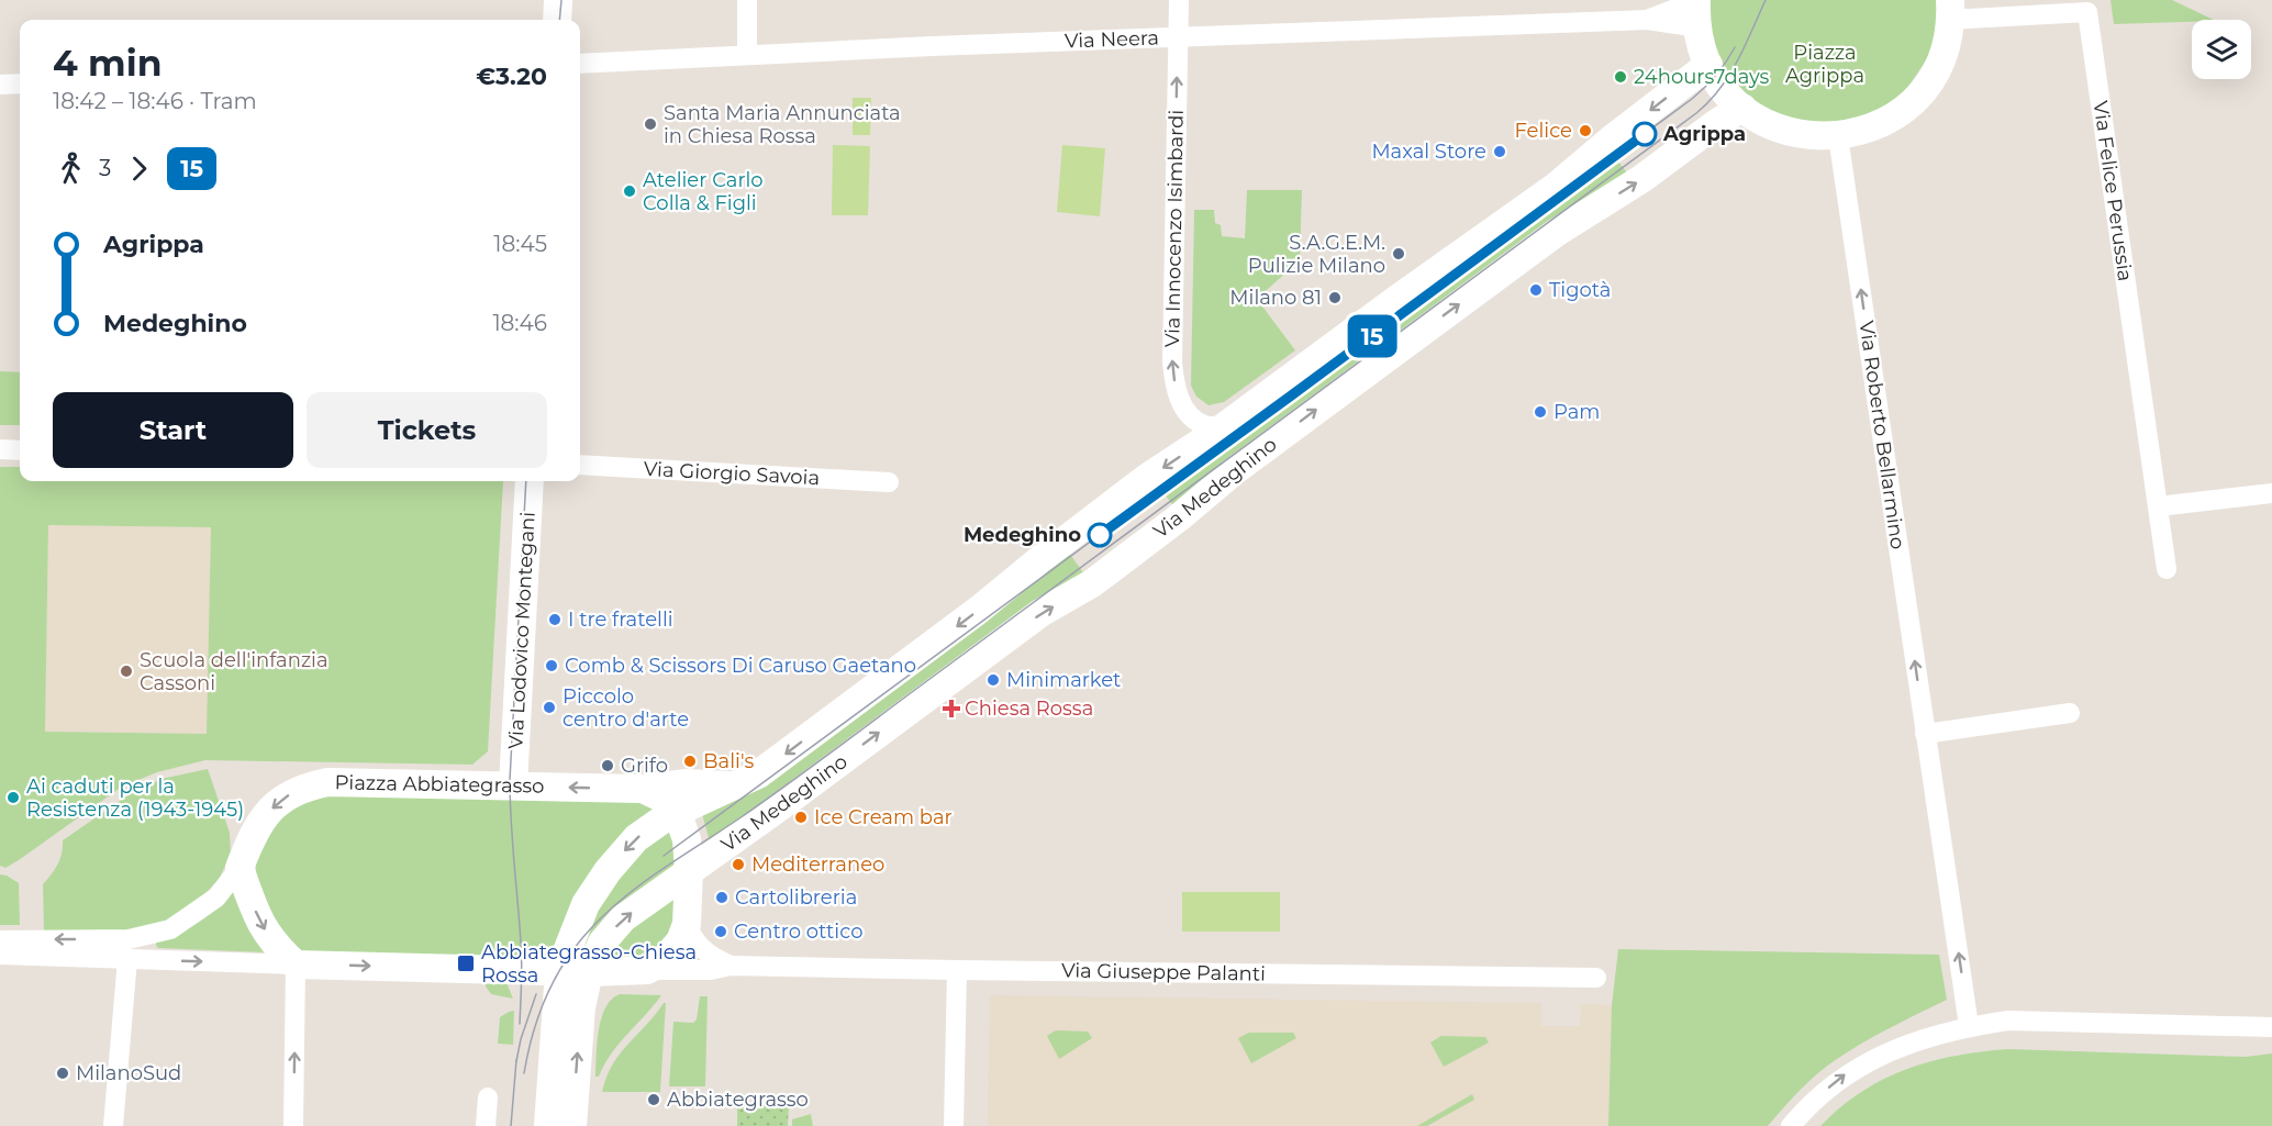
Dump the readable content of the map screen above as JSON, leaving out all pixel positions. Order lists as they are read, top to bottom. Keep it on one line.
{"streets":{"main road":["Via Medeghino","Via Lodovico Montegani","Piazza Abbiategrasso"],"street":["Via Neera","Via Felice Perussia","Via Innocenzo Isimbardi","Via Roberto Bellarmino","Via Giorgio Savoia","Via Giuseppe Palanti"]},"crossings":[["Via Neera","Via Innocenzo Isimbardi"],["Via Innocenzo Isimbardi","Via Medeghino"],["Via Medeghino","Piazza Abbiategrasso"],["Via Lodovico Montegani","Piazza Abbiategrasso"]],"one_way":["Via Innocenzo Isimbardi","Via Roberto Bellarmino"],"parks":["Piazza Agrippa"],"places":{"other":["24hours7days","Santa Maria Annunciata in Chiesa Rossa","Felice","Agrippa","Maxal Store","Atelier Carlo Colla & Figli","S.A.G.E.M. Pulizie Milano","Tigotà","Milano 81","Pam","Medeghino","I tre fratelli","Comb & Scissors Di Caruso Gaetano","Scuola dell'infanzia Cassoni","Minimarket","Piccolo centro d'arte","Bali's","Grifo","Ai caduti per la Resistenza (1943-1945)","Ice Cream bar","Mediterraneo","Cartolibreria","Centro ottico","MilanoSud","Abbiategrasso"],"health":["Chiesa Rossa"],"transit":["Abbiategrasso-Chiesa Rossa"]},"lines":["tram line 15"],"page":{"on_map":"15","heading":["4 min","18:42 – 18:46 · Tram","€3.20"],"legs":["3","15"],"list":[{"name":"Agrippa","value":"18:45"},{"name":"Medeghino","value":"18:46"}],"buttons":["Start","Tickets"]}}
